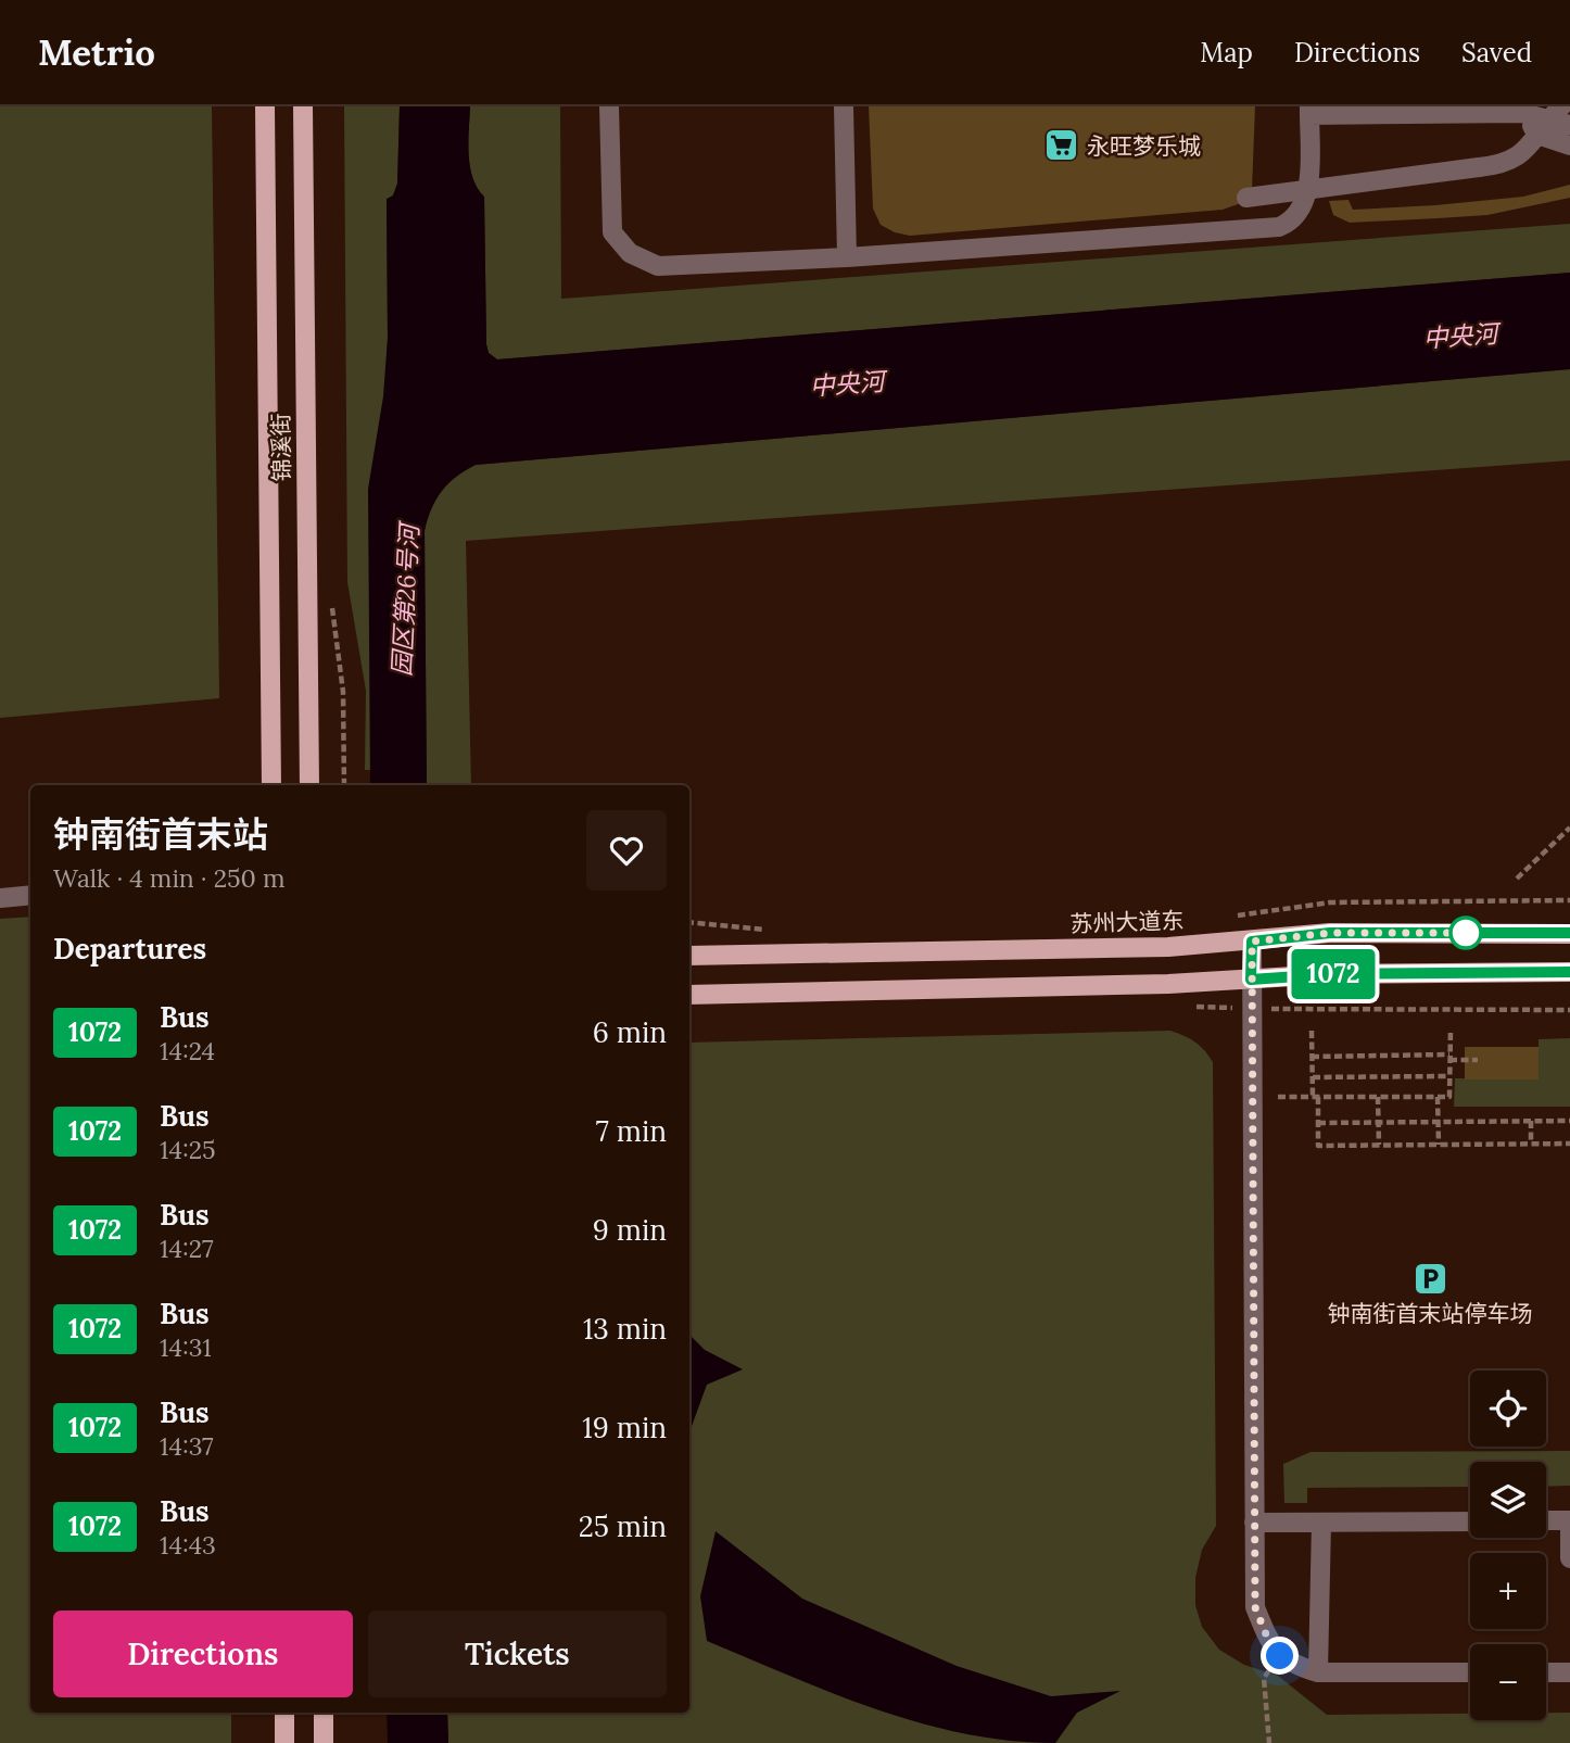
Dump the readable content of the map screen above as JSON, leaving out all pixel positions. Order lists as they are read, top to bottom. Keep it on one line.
{"streets":{"main road":["锦溪街","苏州大道东"]},"water":["中央河","园区第26号河"],"places":{"supermarket":["永旺梦乐城"],"parking":["钟南街首末站停车场"]},"lines":["bus line 1072"],"page":{"header":"Metrio","nav":["Map","Directions","Saved"],"on_map":"1072","heading":[["钟南街首末站","Walk · 4 min · 250 m"],"Departures"],"list":[{"mark":"1072","name":"Bus","note":"14:24","value":"6 min"},{"mark":"1072","name":"Bus","note":"14:25","value":"7 min"},{"mark":"1072","name":"Bus","note":"14:27","value":"9 min"},{"mark":"1072","name":"Bus","note":"14:31","value":"13 min"},{"mark":"1072","name":"Bus","note":"14:37","value":"19 min"},{"mark":"1072","name":"Bus","note":"14:43","value":"25 min"}],"map_buttons":["+","−"],"buttons":["Directions","Tickets"]}}
